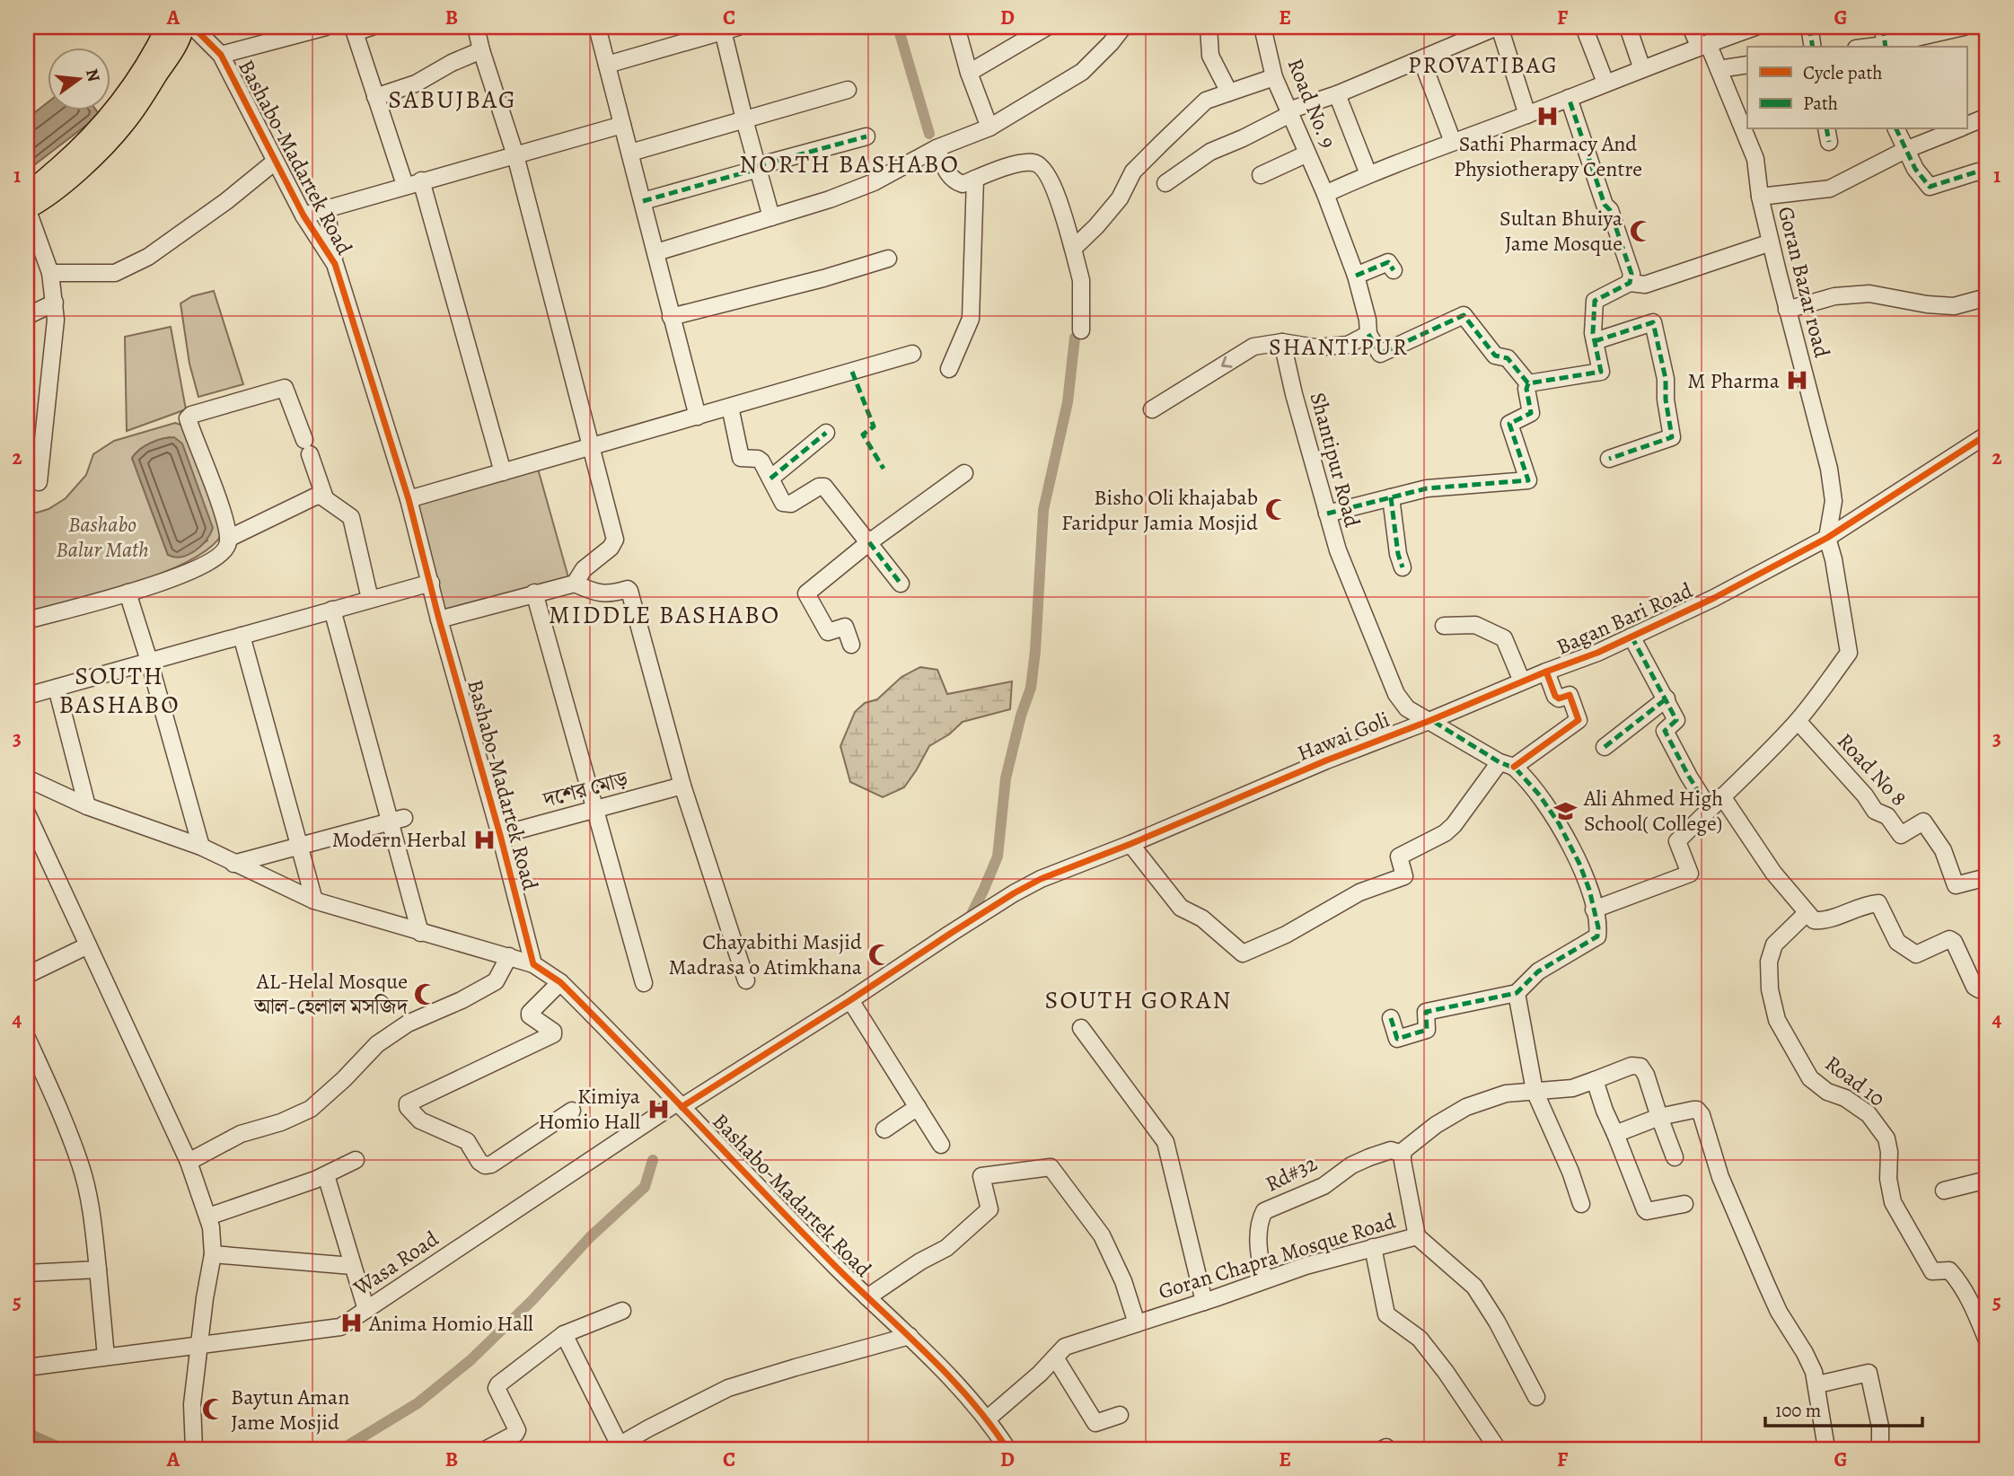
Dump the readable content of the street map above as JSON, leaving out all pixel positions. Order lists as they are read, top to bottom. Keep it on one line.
{"streets":{"street":["Road No. 9","Bashabo-Madartek Road","Goran Bazar road","Shantipur Road","Bagan Bari Road","Hawai Goli","Road No 8","দশের মোড়","Road 10","Rd#32","Goran Chapra Mosque Road","Wasa Road"]},"crossings":[["Bashabo-Madartek Road","দশের মোড়"],["Bashabo-Madartek Road","Goran Chapra Mosque Road"],["Bashabo-Madartek Road","Wasa Road"],["Goran Bazar road","Bagan Bari Road"],["Shantipur Road","Bagan Bari Road"],["Shantipur Road","Hawai Goli"],["Bagan Bari Road","Hawai Goli"],["Hawai Goli","Wasa Road"],["Rd#32","Goran Chapra Mosque Road"]],"districts":["PROVATIBAG","SABUJBAG","NORTH BASHABO","SHANTIPUR","MIDDLE BASHABO","SOUTH BASHABO","SOUTH GORAN"],"parks":["Bashabo Balur Math"],"places":{"hospital":["Sathi Pharmacy And Physiotherapy Centre","M Pharma","Modern Herbal","Kimiya Homio Hall","Anima Homio Hall"],"mosque":["Sultan Bhuiya Jame Mosque","Bisho Oli khajabab Faridpur Jamia Mosjid","Chayabithi Masjid Madrasa o Atimkhana","AL-Helal Mosque আল-হেলাল মসজিদ","Baytun Aman Jame Mosjid"],"school or university":["Ali Ahmed High School( College)"]},"legend":["Cycle path","Path"],"scale_bar":"100 m","north":"right","grid":{"columns":["A","B","C","D","E","F","G"],"rows":["1","2","3","4","5"]}}
